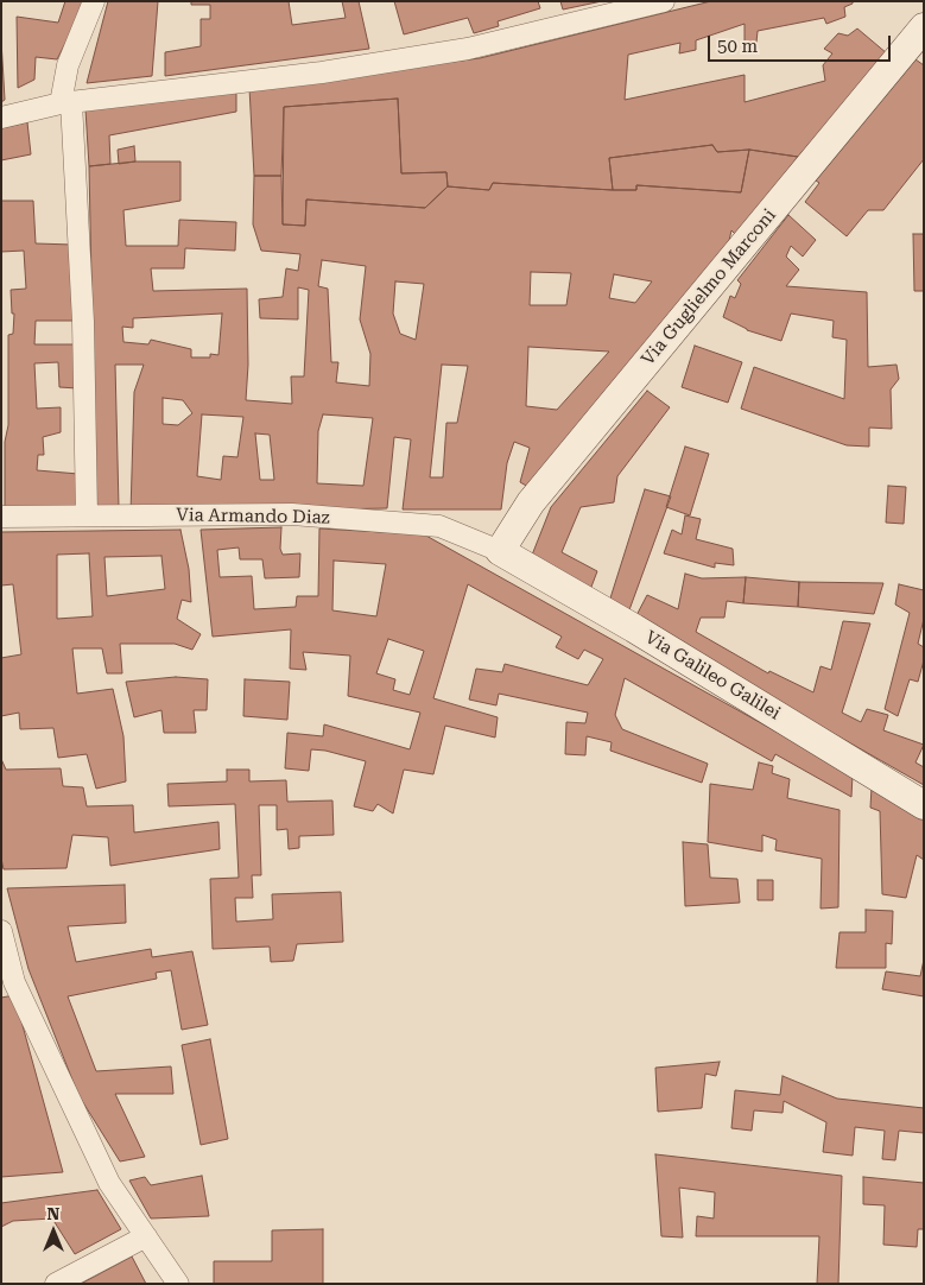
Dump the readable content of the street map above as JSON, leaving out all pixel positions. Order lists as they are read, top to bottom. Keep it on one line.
{"streets":{"street":["Via Guglielmo Marconi","Via Armando Diaz","Via Galileo Galilei"]},"crossings":[["Via Guglielmo Marconi","Via Armando Diaz"],["Via Guglielmo Marconi","Via Galileo Galilei"],["Via Armando Diaz","Via Galileo Galilei"]],"scale_bar":"50 m","north":"top"}
